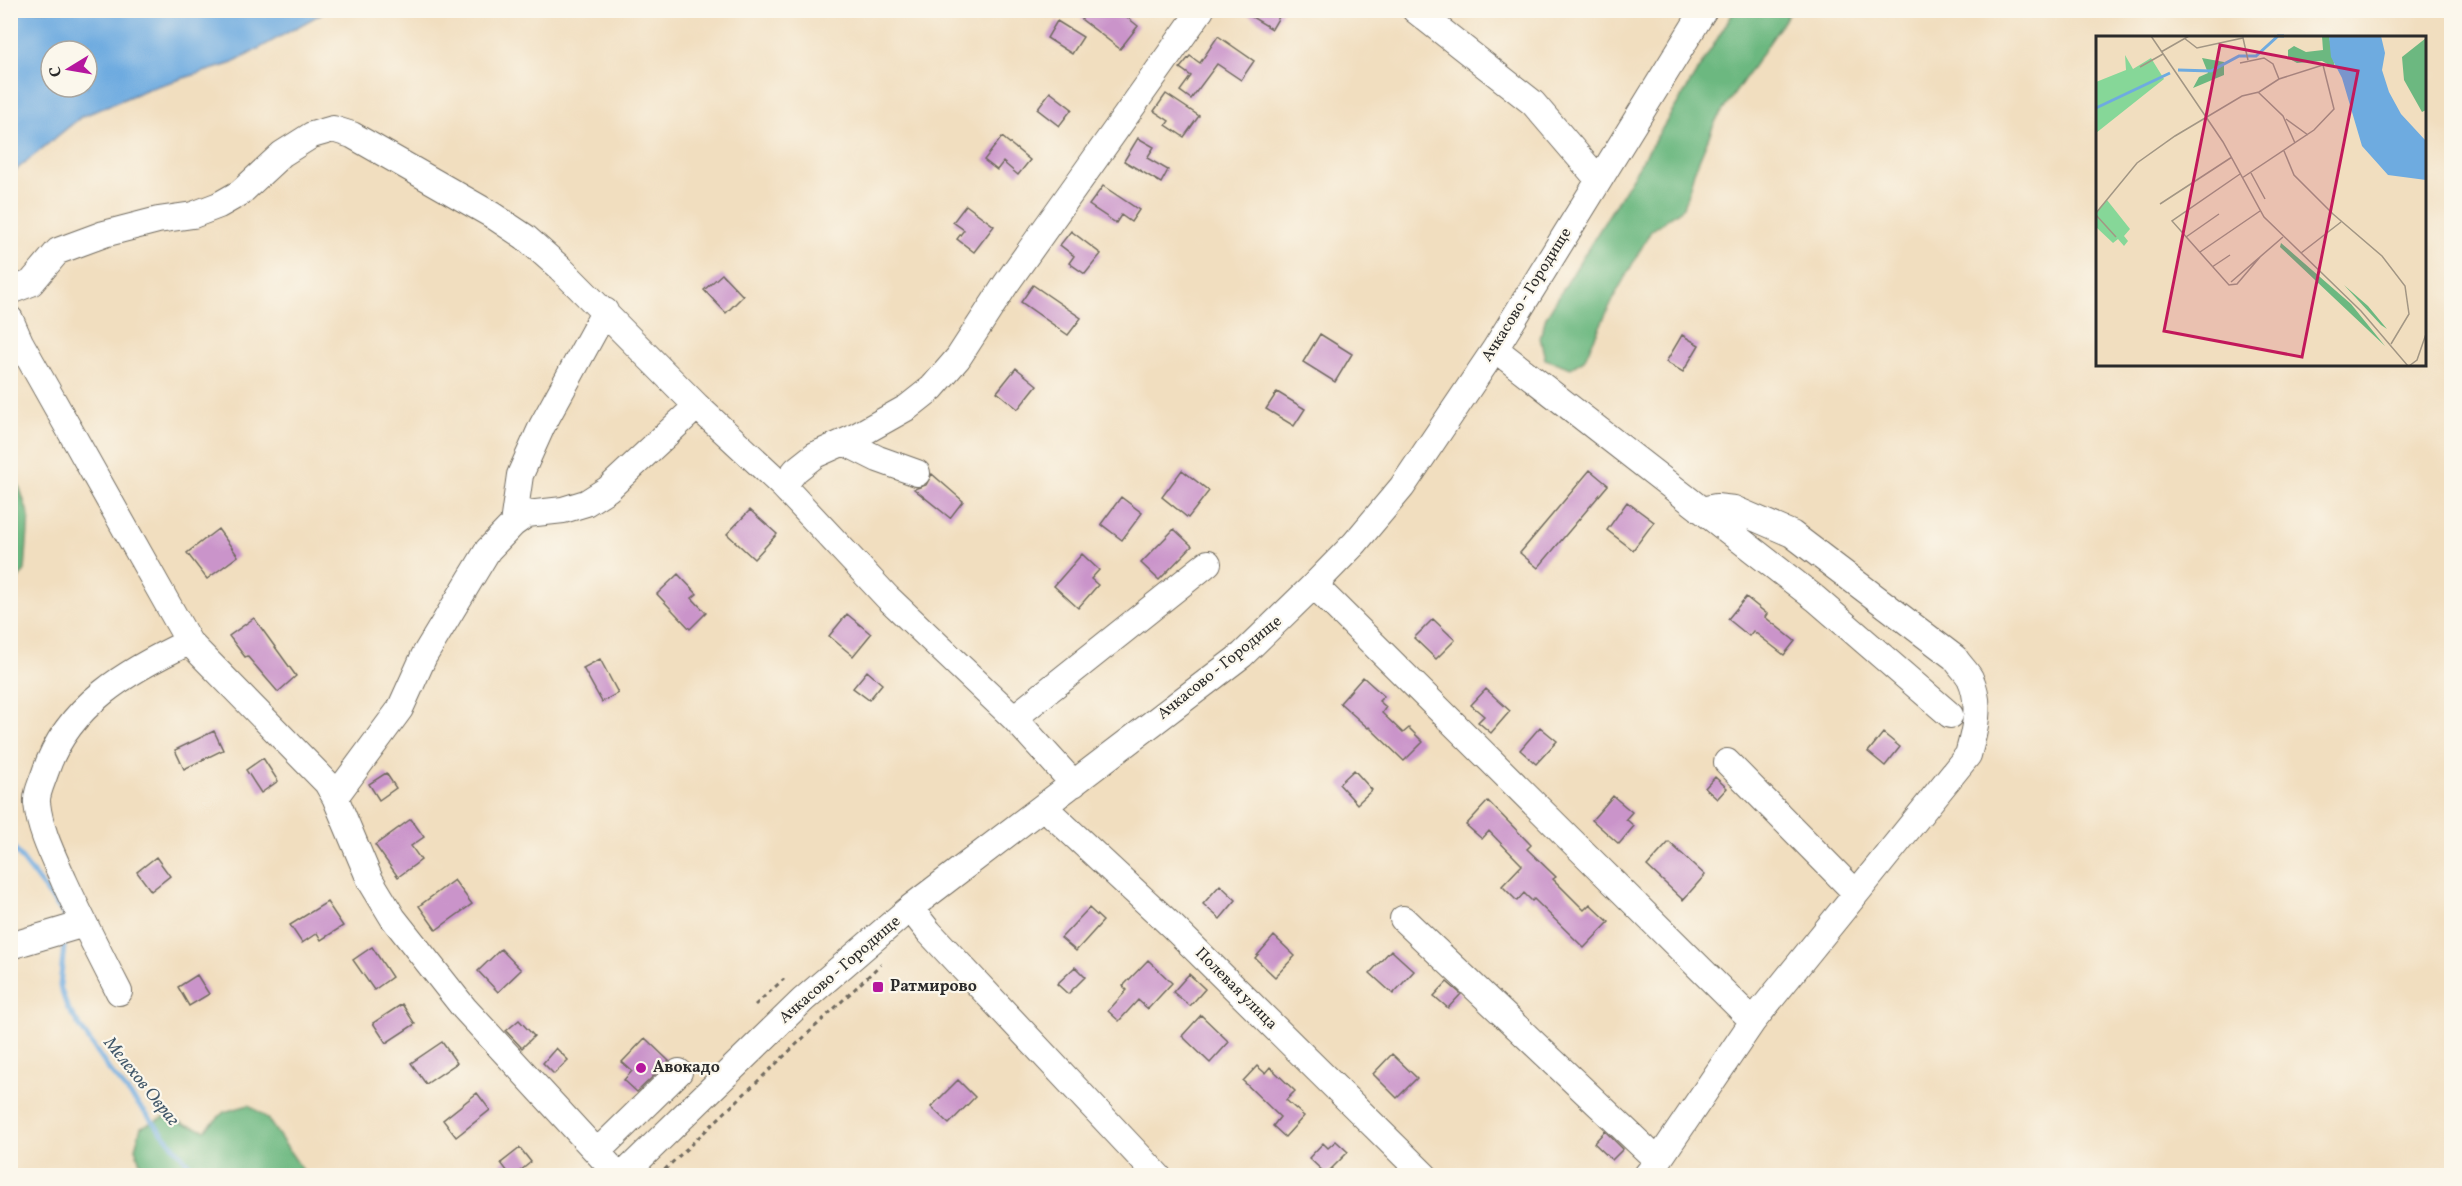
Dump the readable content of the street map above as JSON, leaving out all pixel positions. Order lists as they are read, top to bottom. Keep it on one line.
{"streets":{"street":["Ачкасово - Городище","Полевая улица"]},"crossings":[["Ачкасово - Городище","Полевая улица"]],"water":["Мелехов Овраг"],"places":{"transit":["Ратмирово"],"other":["Авокадо"]},"north":"left"}
